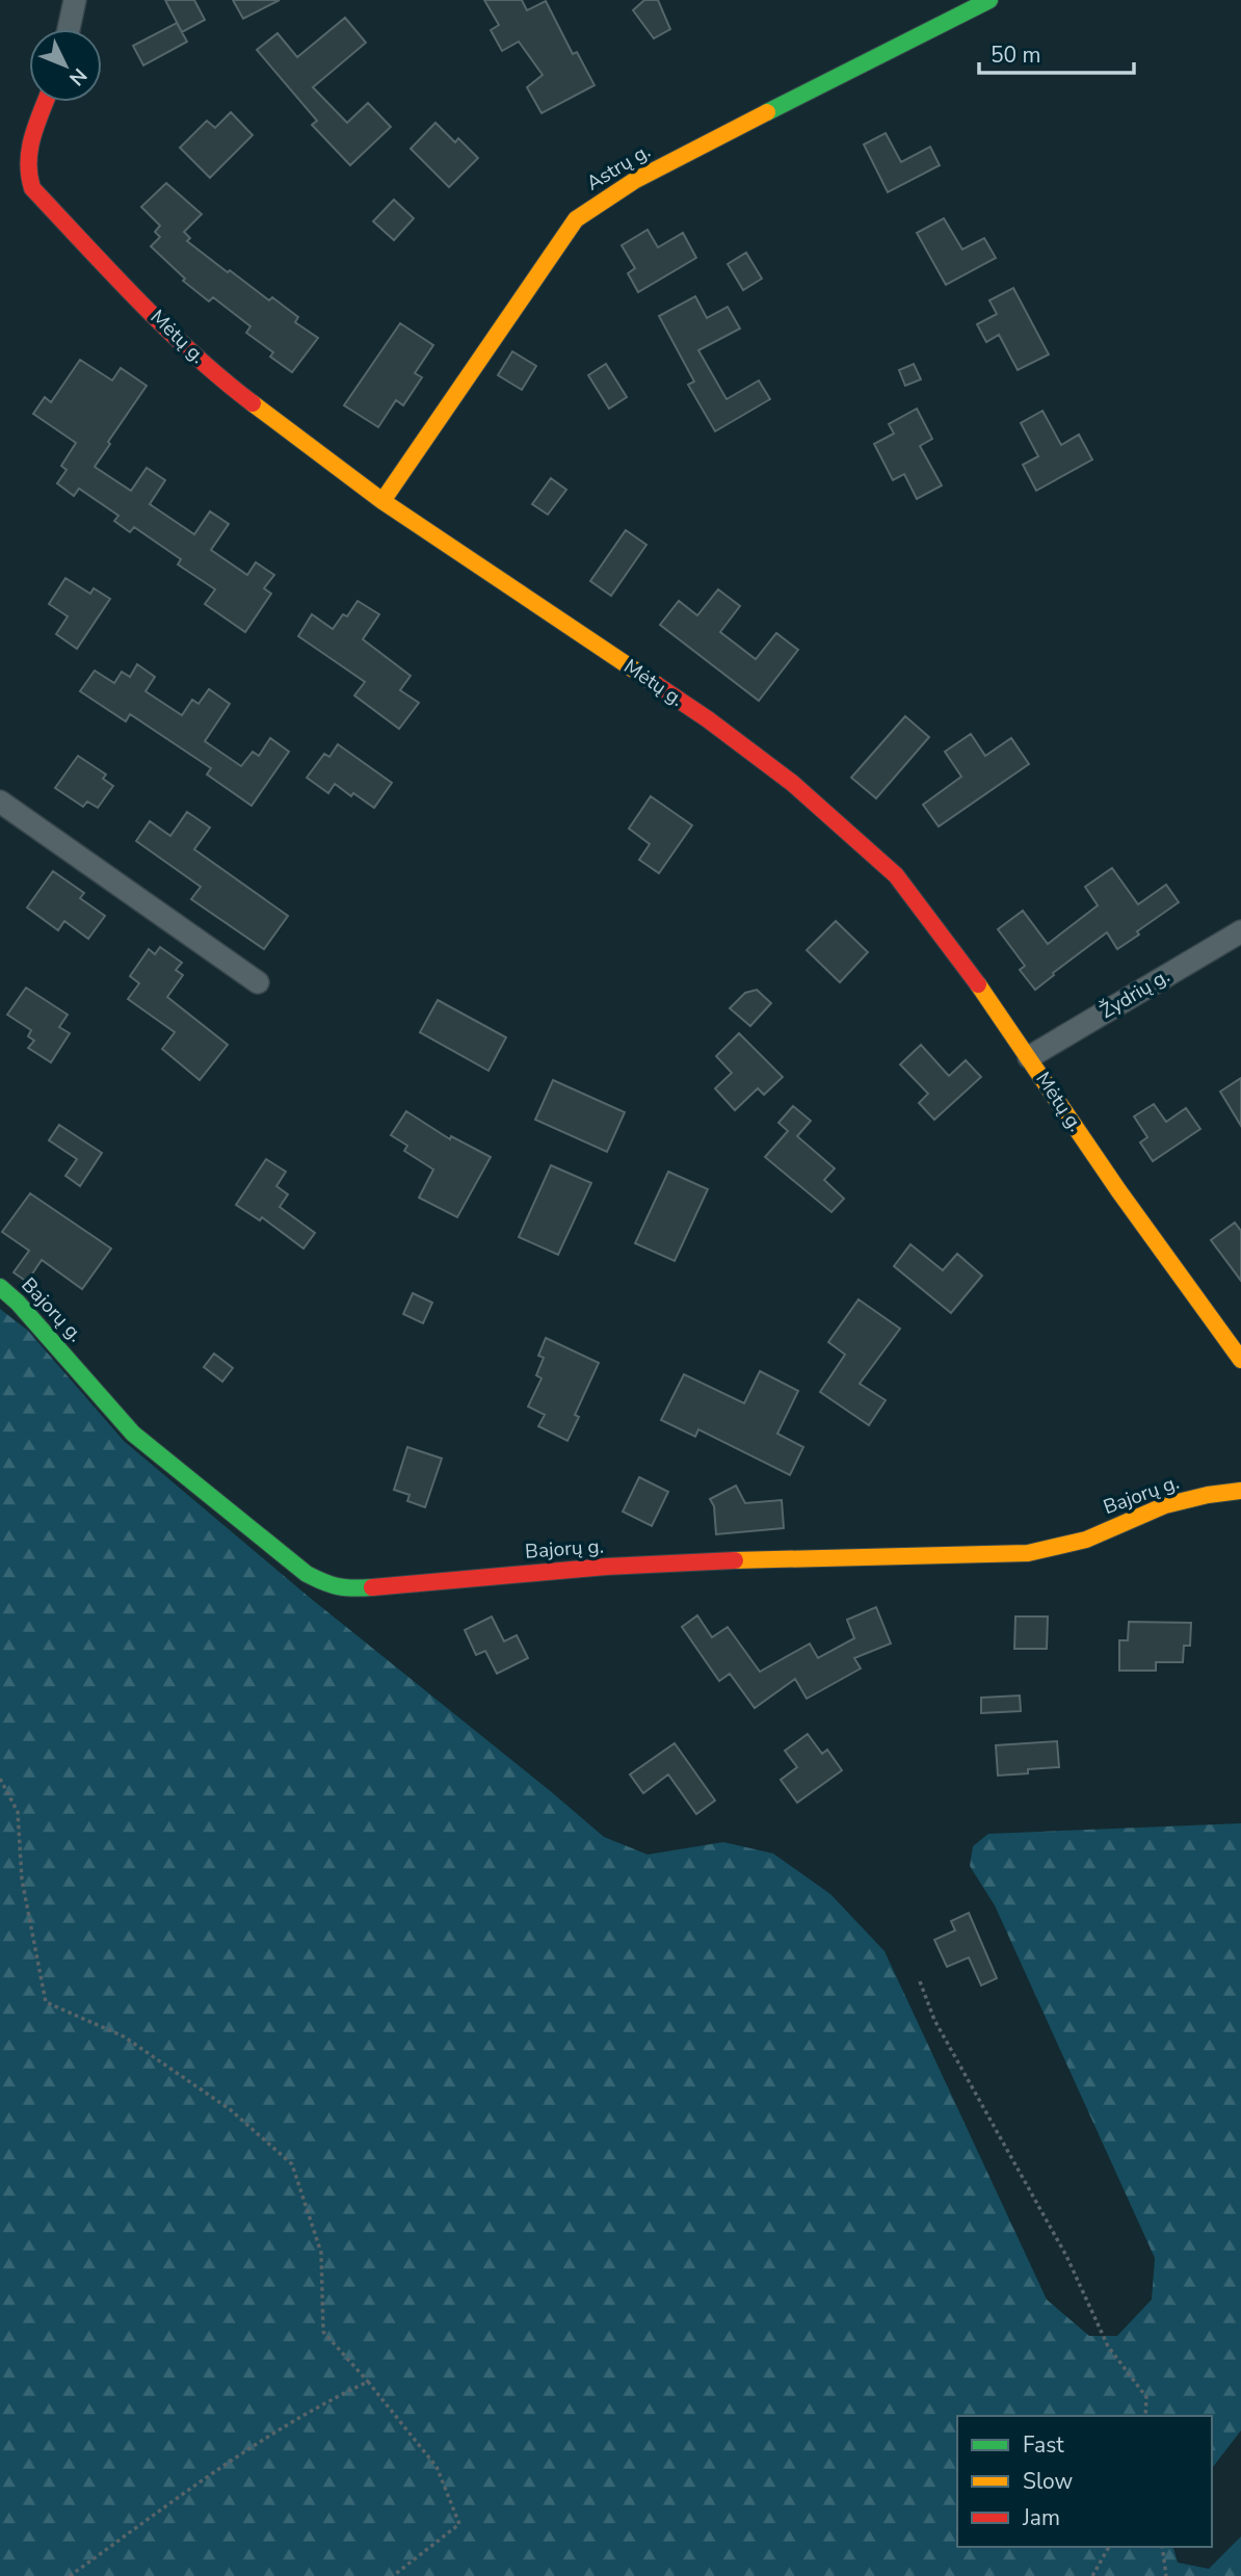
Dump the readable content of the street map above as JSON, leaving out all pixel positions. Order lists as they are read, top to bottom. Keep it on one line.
{"streets":{"street":["Astrų g.","Mėtų g.","Žydrių g.","Bajorų g."]},"crossings":[["Astrų g.","Mėtų g."],["Mėtų g.","Žydrių g."]],"legend":["Fast","Slow","Jam"],"scale_bar":"50 m","north":"bottom right"}
